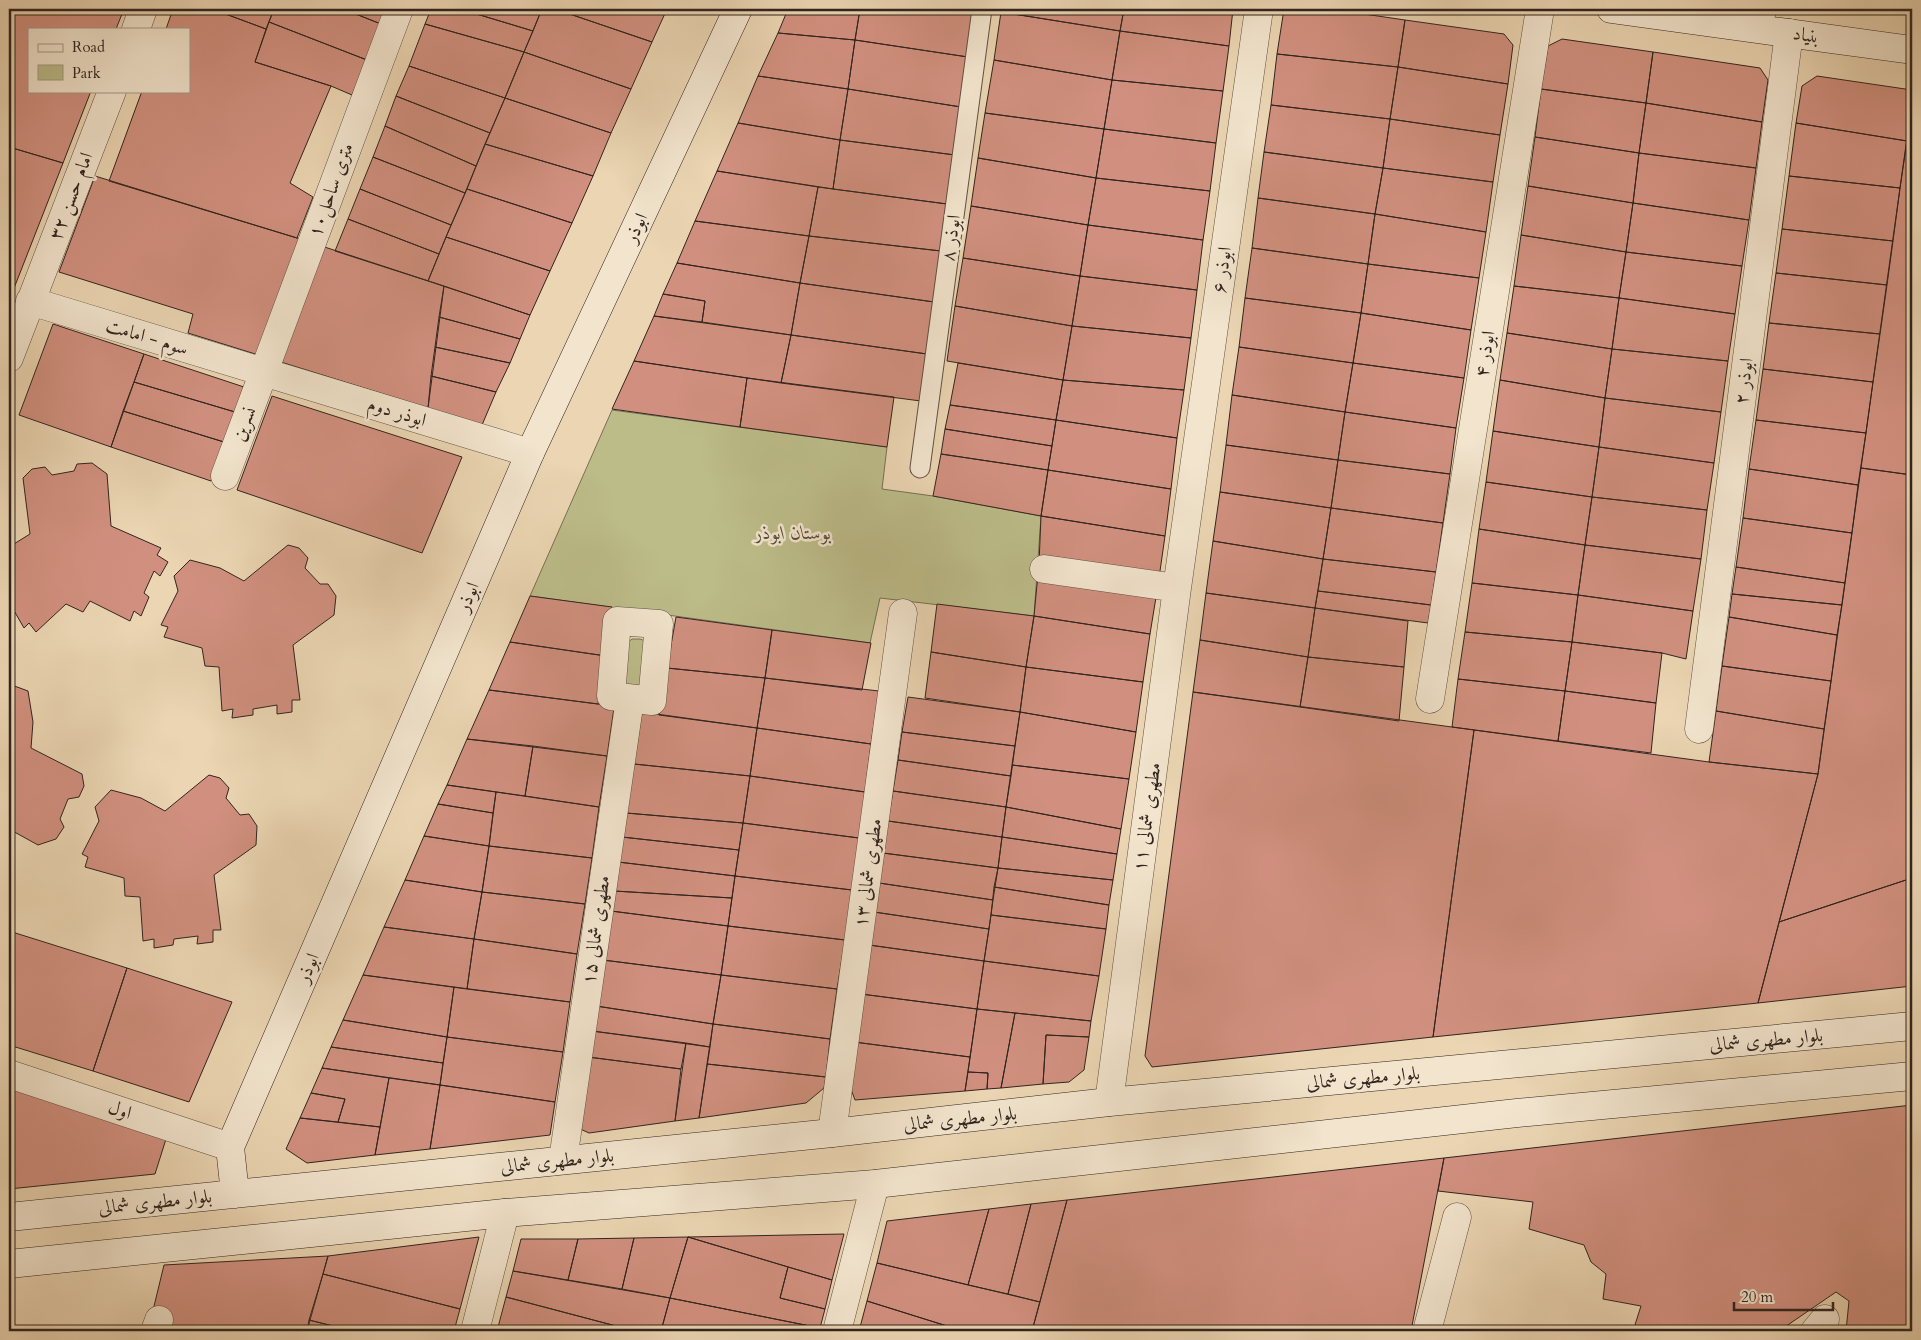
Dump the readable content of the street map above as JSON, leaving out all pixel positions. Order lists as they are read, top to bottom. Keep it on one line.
{"streets":{"street":["بنیاد","۱۰متری ساحل","امام حسن ۳۲","ابوذر","ابوذر ۶","سوم - امامت","ابوذر ۴","ابوذر ۲","ابوذر دوم","نسرین","مطهری شمالی ۱۱","مطهری شمالی ۱۳","مطهری شمالی ۱۵","بلوار مطهری شمالی","اول"],"lane":["ابوذر ۸"]},"crossings":[["بنیاد","ابوذر ۲"],["۱۰متری ساحل","سوم - امامت"],["۱۰متری ساحل","ابوذر دوم"],["۱۰متری ساحل","نسرین"],["امام حسن ۳۲","سوم - امامت"],["ابوذر","ابوذر دوم"],["ابوذر","بلوار مطهری شمالی"],["ابوذر","اول"],["ابوذر ۶","مطهری شمالی ۱۱"],["سوم - امامت","ابوذر دوم"],["سوم - امامت","نسرین"],["ابوذر دوم","نسرین"],["مطهری شمالی ۱۱","بلوار مطهری شمالی"],["مطهری شمالی ۱۳","بلوار مطهری شمالی"],["مطهری شمالی ۱۵","بلوار مطهری شمالی"]],"parks":["بوستان ابوذر"],"legend":["Road","Park"],"scale_bar":"20 m"}
